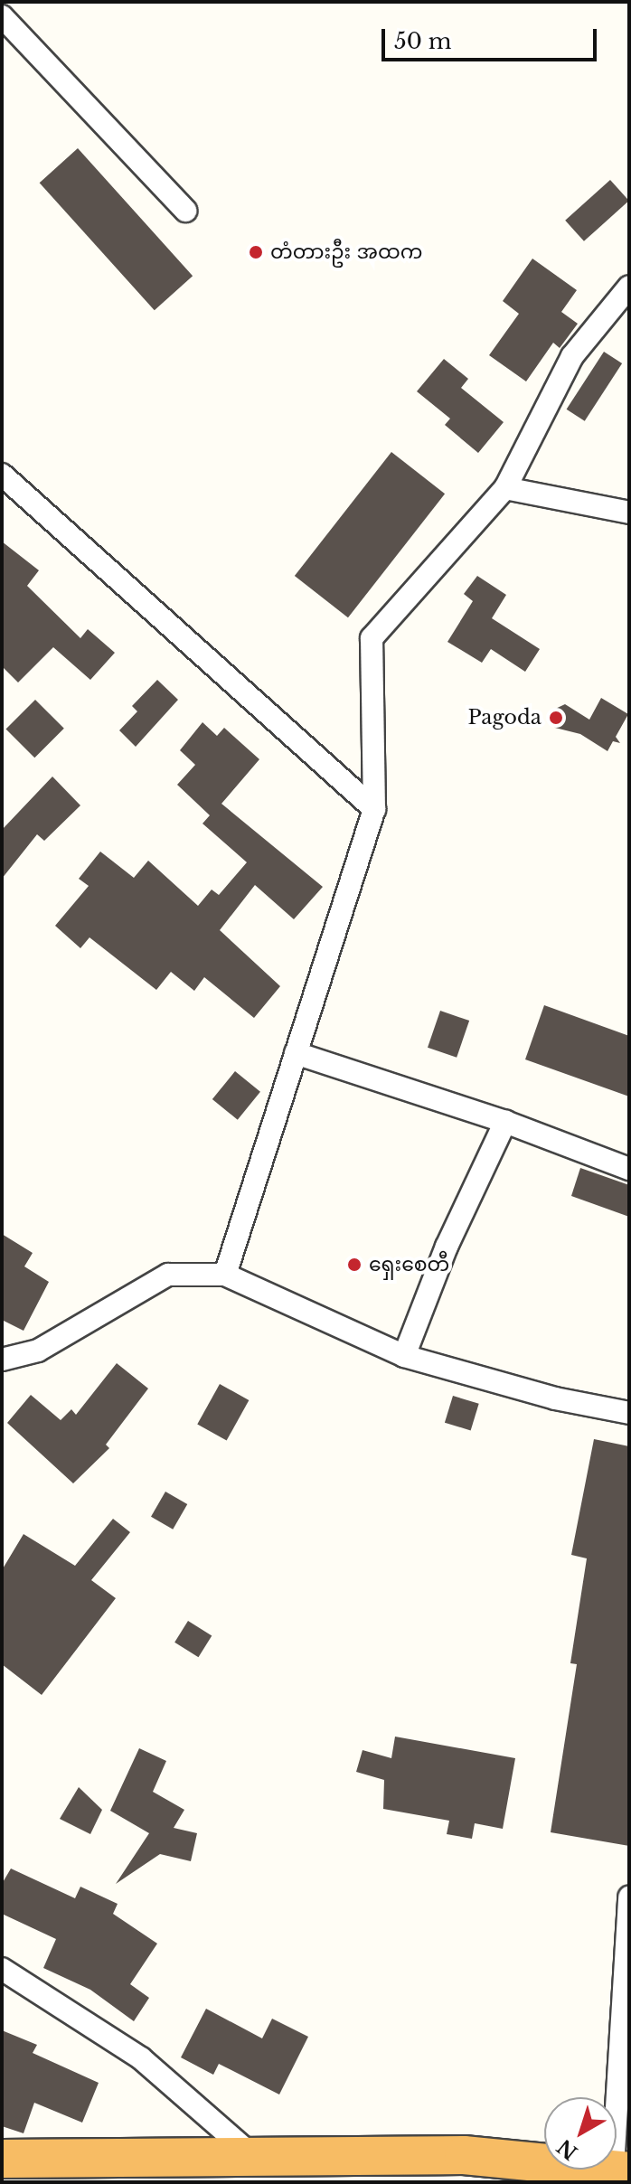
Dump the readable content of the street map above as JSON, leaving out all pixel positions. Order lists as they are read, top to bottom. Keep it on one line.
{"places":["တံတားဦး အထက","Pagoda","ရှေးစေတီ"],"scale_bar":"50 m","north":"bottom left"}
